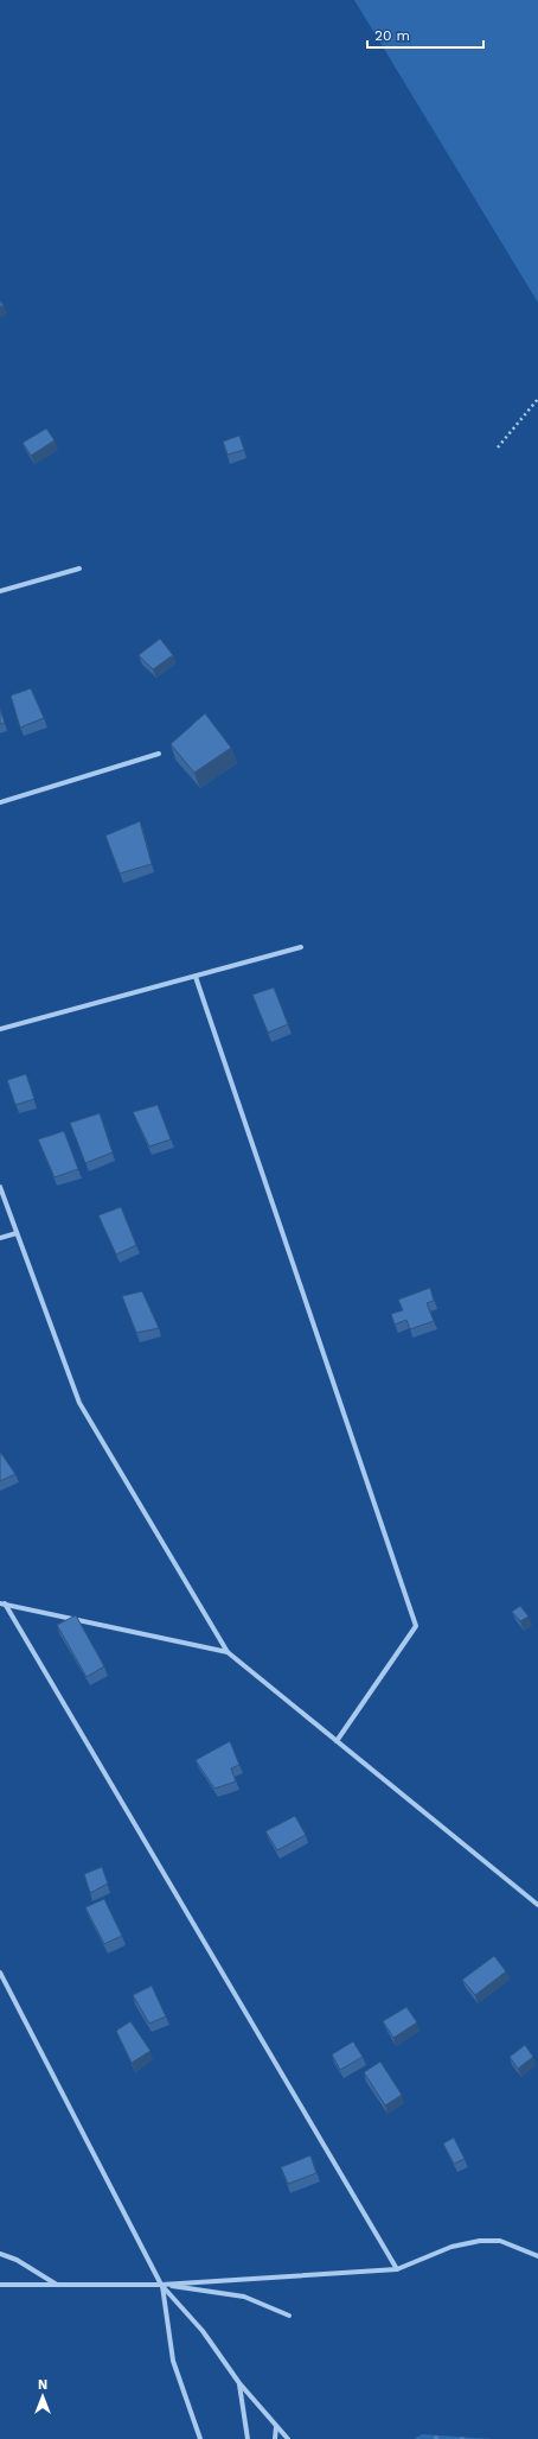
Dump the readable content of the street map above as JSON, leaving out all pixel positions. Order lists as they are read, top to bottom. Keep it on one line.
{"scale_bar":"20 m","north":"top"}
